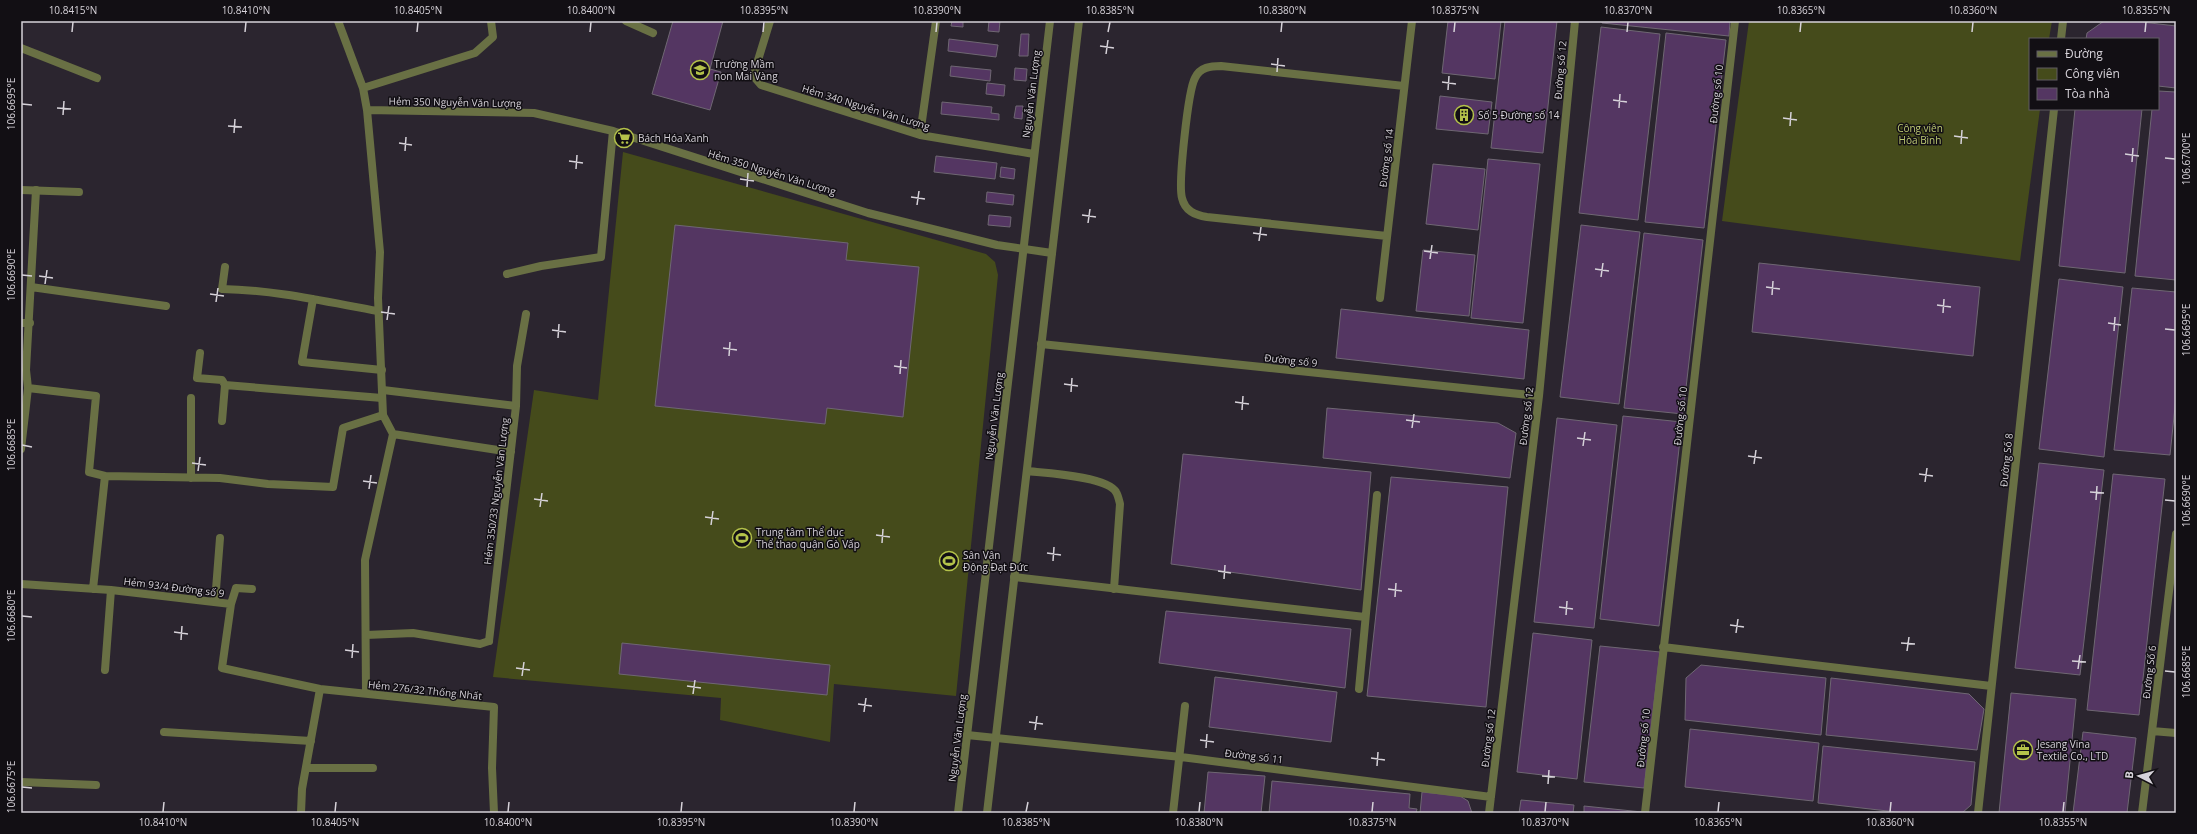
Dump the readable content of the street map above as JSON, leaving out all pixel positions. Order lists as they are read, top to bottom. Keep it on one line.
{"streets":{"street":["Đường số 12","Nguyễn Văn Lượng","Đường số 10","Hẻm 350 Nguyễn Văn Lượng","Hẻm 340 Nguyễn Văn Lượng","Đường số 14","Đường số 9","Đường Số 8","Hẻm 350/33 Nguyễn Văn Lượng","Hẻm 93/4 Đường số 9","Đường Số 6","Hẻm 276/32 Thống Nhất","Đường số 11"]},"crossings":[["Đường số 12","Đường số 9"],["Đường số 12","Đường số 11"],["Nguyễn Văn Lượng","Hẻm 350 Nguyễn Văn Lượng"],["Nguyễn Văn Lượng","Hẻm 340 Nguyễn Văn Lượng"],["Nguyễn Văn Lượng","Đường số 11"],["Hẻm 93/4 Đường số 9","Hẻm 276/32 Thống Nhất"]],"parks":["Công viên Hòa Bình"],"places":{"school or university":["Trường Mầm non Mai Vàng"],"building":["Số 5 Đường số 14"],"supermarket":["Bách Hóa Xanh"],"sports":["Trung tâm Thể dục Thể thao quận Gò Vấp","Sân Vận Động Đạt Đức"],"office":["Jesang Vina Textile Co., LTD"]},"legend":["Đường","Công viên","Tòa nhà"],"north":"left","coordinates":["10.8415°N","10.8410°N","10.8405°N","10.8400°N","10.8395°N","10.8390°N","10.8385°N","10.8380°N","10.8375°N","10.8370°N","10.8365°N","10.8360°N","10.8355°N","106.6695°E","106.6700°E","106.6690°E","106.6685°E","106.6680°E","106.6675°E"]}
